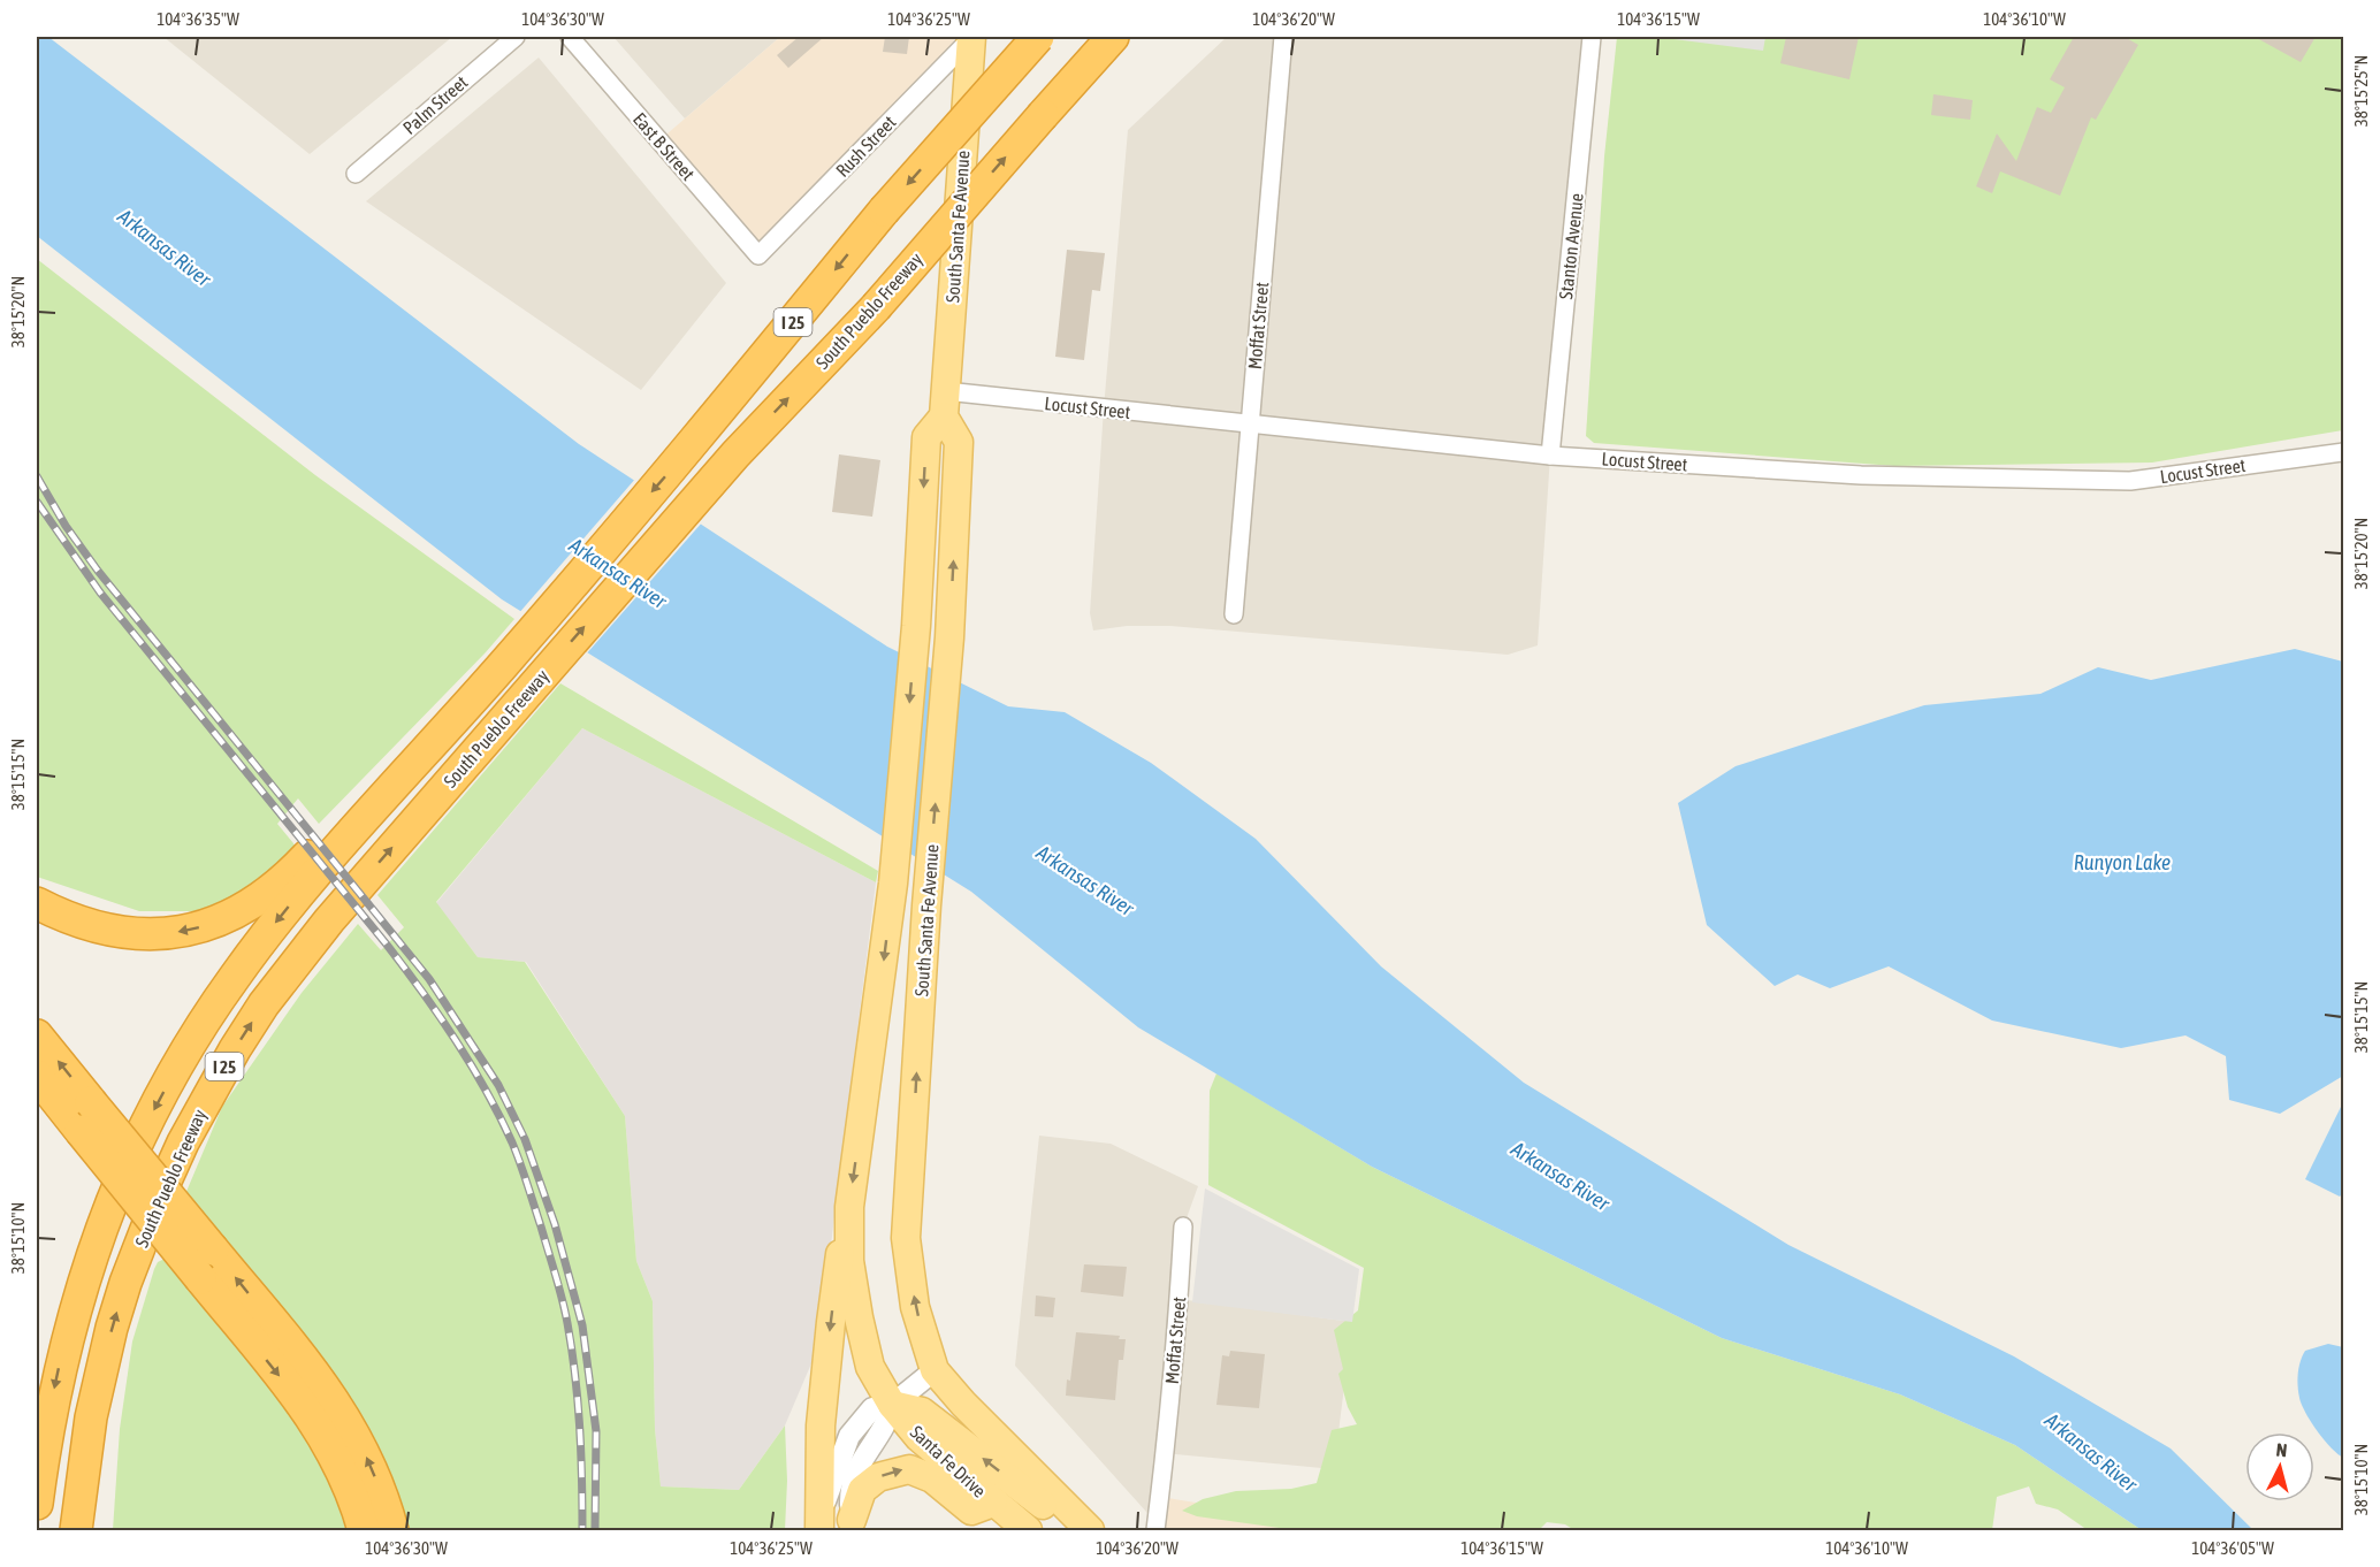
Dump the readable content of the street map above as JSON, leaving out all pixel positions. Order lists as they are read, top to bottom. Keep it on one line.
{"streets":{"highway":["South Pueblo Freeway","I 25"],"main road":["South Santa Fe Avenue","Santa Fe Drive"],"street":["Palm Street","East B Street","Rush Street","Stanton Avenue","Moffat Street","Locust Street"]},"crossings":[["East B Street","Rush Street"],["Rush Street","South Santa Fe Avenue"],["South Santa Fe Avenue","Locust Street"],["South Santa Fe Avenue","Santa Fe Drive"],["Stanton Avenue","Locust Street"],["Moffat Street","Locust Street"]],"water":["Arkansas River","Runyon Lake"],"north":"top","coordinates":["104°36'35\"W","104°36'30\"W","104°36'25\"W","104°36'20\"W","104°36'15\"W","104°36'10\"W","38°15'25\"N","38°15'20\"N","38°15'15\"N","38°15'10\"N","104°36'05\"W"]}
